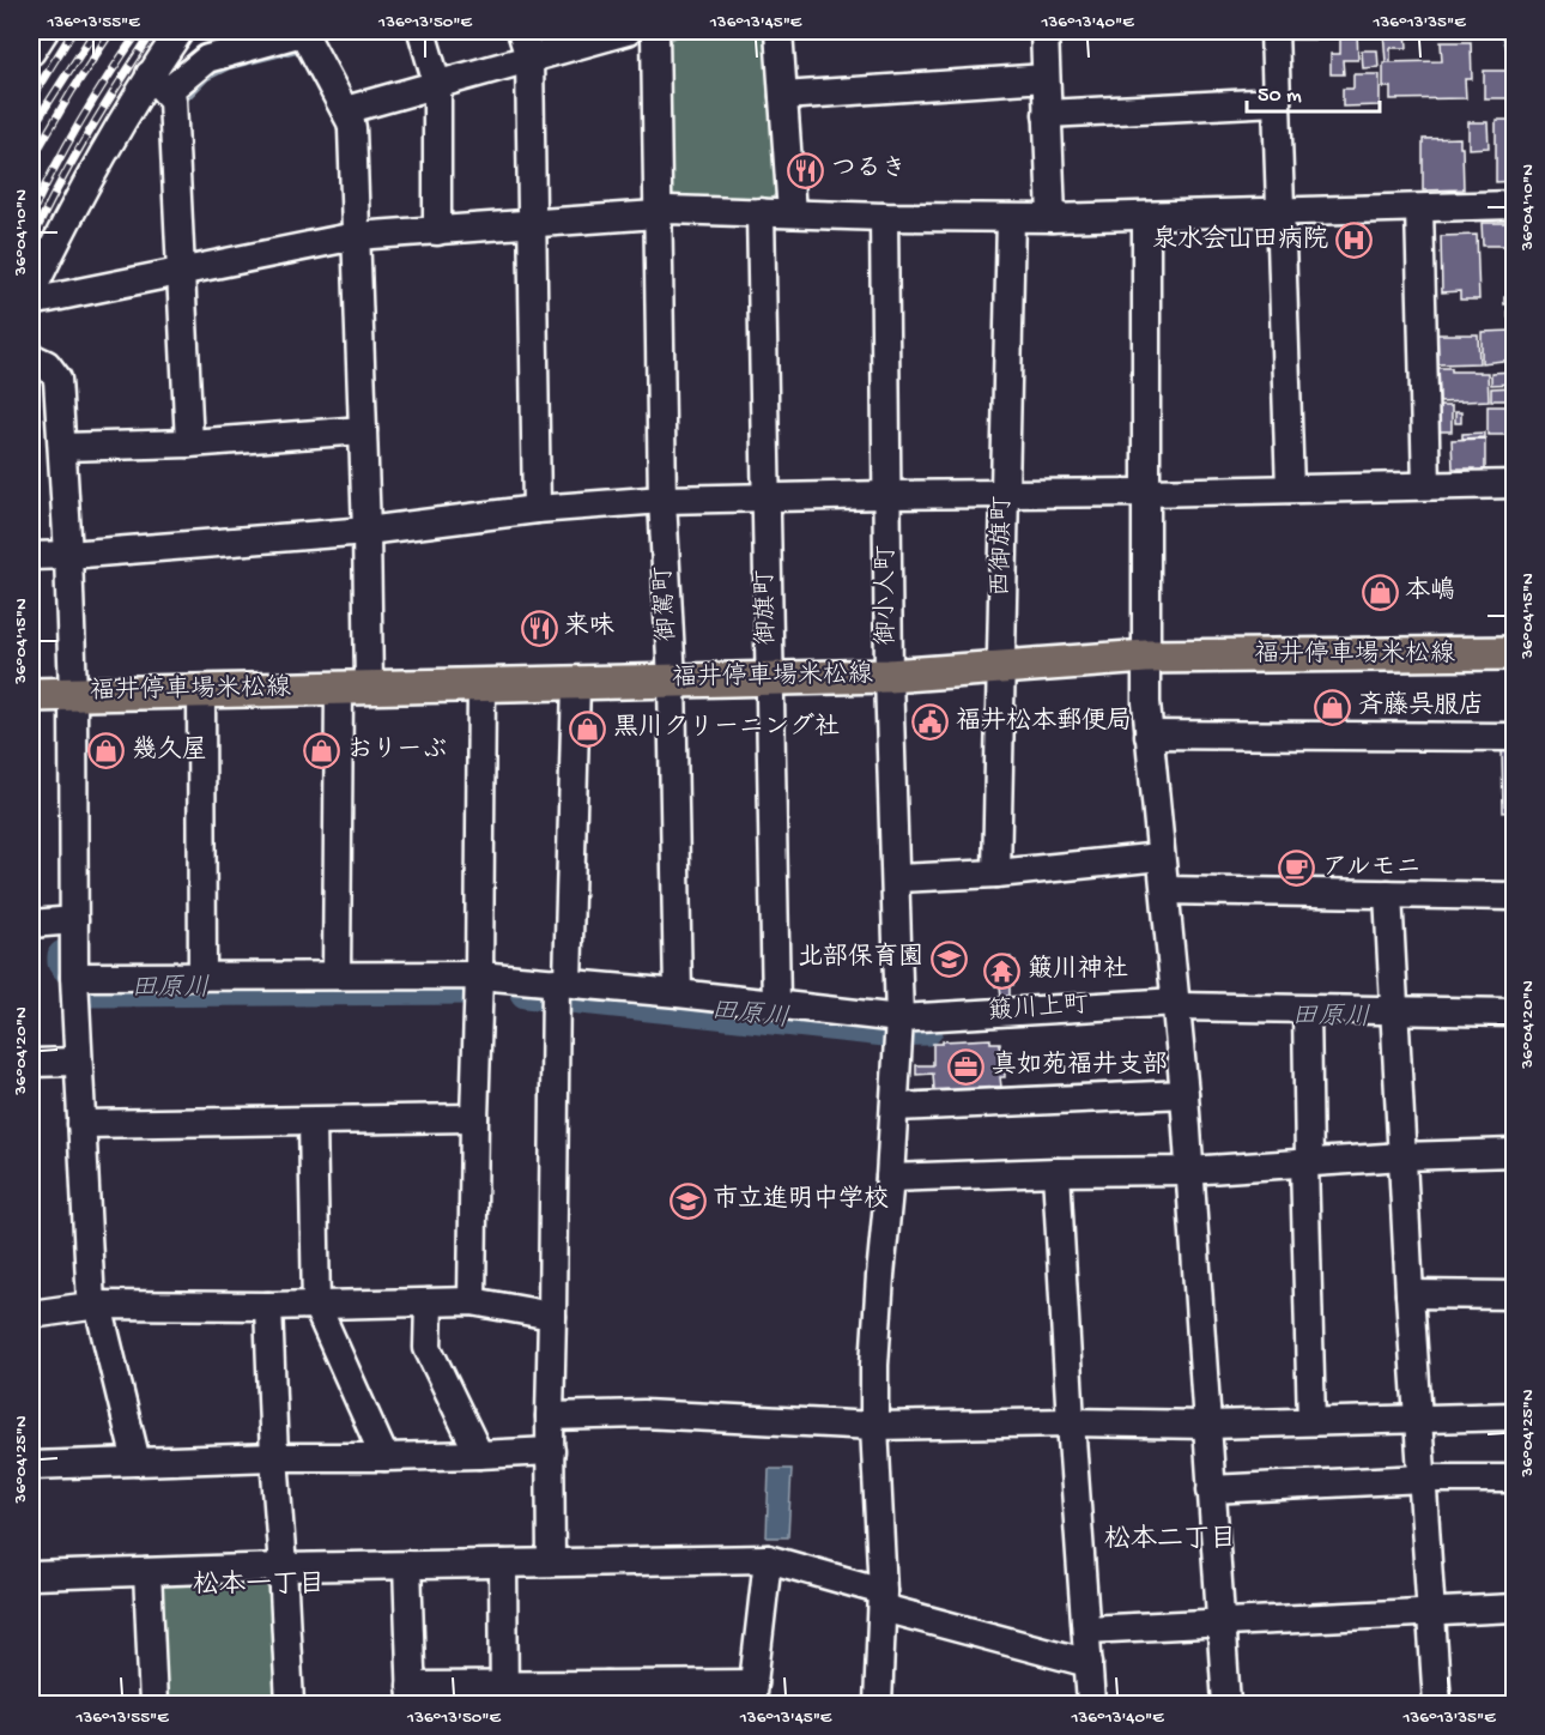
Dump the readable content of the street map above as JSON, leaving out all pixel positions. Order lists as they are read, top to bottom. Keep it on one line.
{"streets":{"main road":["福井停車場米松線"],"street":["西御旗町","御小人町","御駕町","御旗町","簸川上町"]},"crossings":[["西御旗町","福井停車場米松線"],["御小人町","福井停車場米松線"],["御小人町","簸川上町"],["御駕町","福井停車場米松線"],["御駕町","簸川上町"],["御旗町","福井停車場米松線"],["御旗町","簸川上町"]],"districts":["松本二丁目","松本一丁目"],"water":["田原川"],"places":{"restaurant":["つるき","来味"],"hospital":["泉水会山田病院"],"shop":["本嶋","斉藤呉服店","黒川クリーニング社","幾久屋","おりーぶ"],"public building":["福井松本郵便局"],"cafe":["アルモニ"],"school or university":["北部保育園","市立進明中学校"],"temple":["簸川神社"],"office":["真如苑福井支部"]},"scale_bar":"50 m","coordinates":["136°13'55\"E","136°13'50\"E","136°13'45\"E","136°13'40\"E","136°13'35\"E","36°04'10\"N","36°04'15\"N","36°04'20\"N","36°04'25\"N"]}
